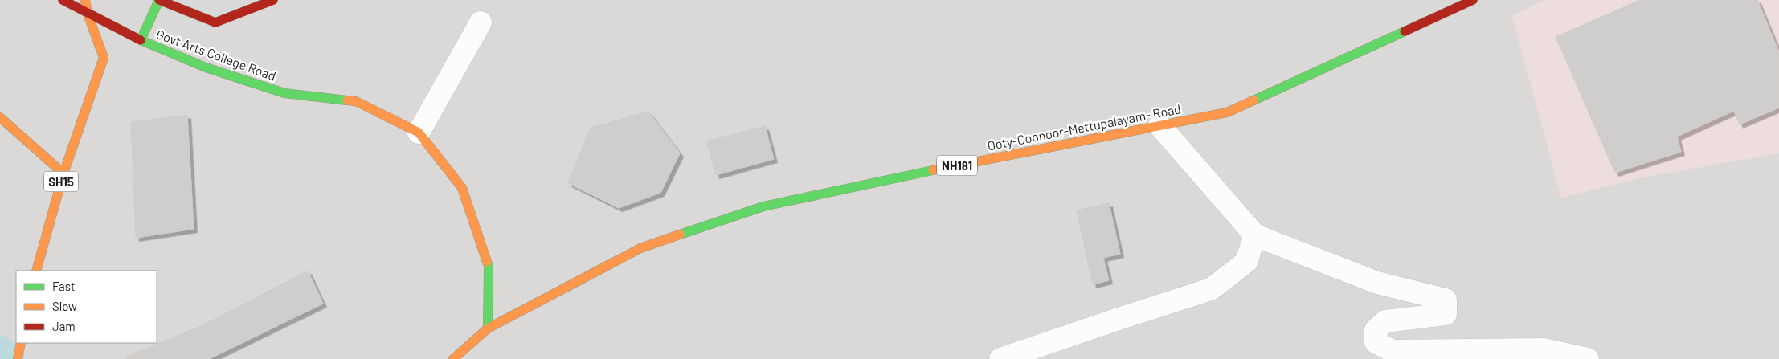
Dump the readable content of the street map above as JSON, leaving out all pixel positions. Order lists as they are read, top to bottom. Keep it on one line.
{"streets":{"main road":["Govt Arts College Road","Ooty-Coonoor-Mettupalayam- Road","NH181","SH15"]},"crossings":[["Govt Arts College Road","Ooty-Coonoor-Mettupalayam- Road"]],"legend":["Fast","Slow","Jam"]}
